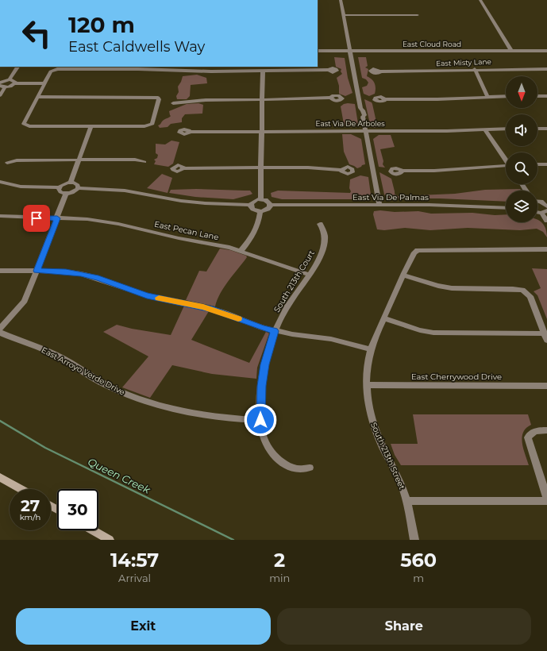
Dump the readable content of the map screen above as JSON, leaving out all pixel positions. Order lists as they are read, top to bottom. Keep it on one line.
{"streets":{"street":["East Cloud Road","East Misty Lane","East Via De Arboles","East Via De Palmas","East Pecan Lane","South 213th Court","East Arroyo Verde Drive","East Cherrywood Drive","South 213th Street"]},"crossings":[["East Pecan Lane","South 213th Court"],["South 213th Court","East Arroyo Verde Drive"],["East Cherrywood Drive","South 213th Street"]],"water":["Queen Creek"],"north":"bottom","page":{"turn":["120 m","East Caldwells Way"],"speed":"27 km/h","limit":"30","eta":["14:57","Arrival","2","min","560","m"],"buttons":["Exit","Share"]}}
